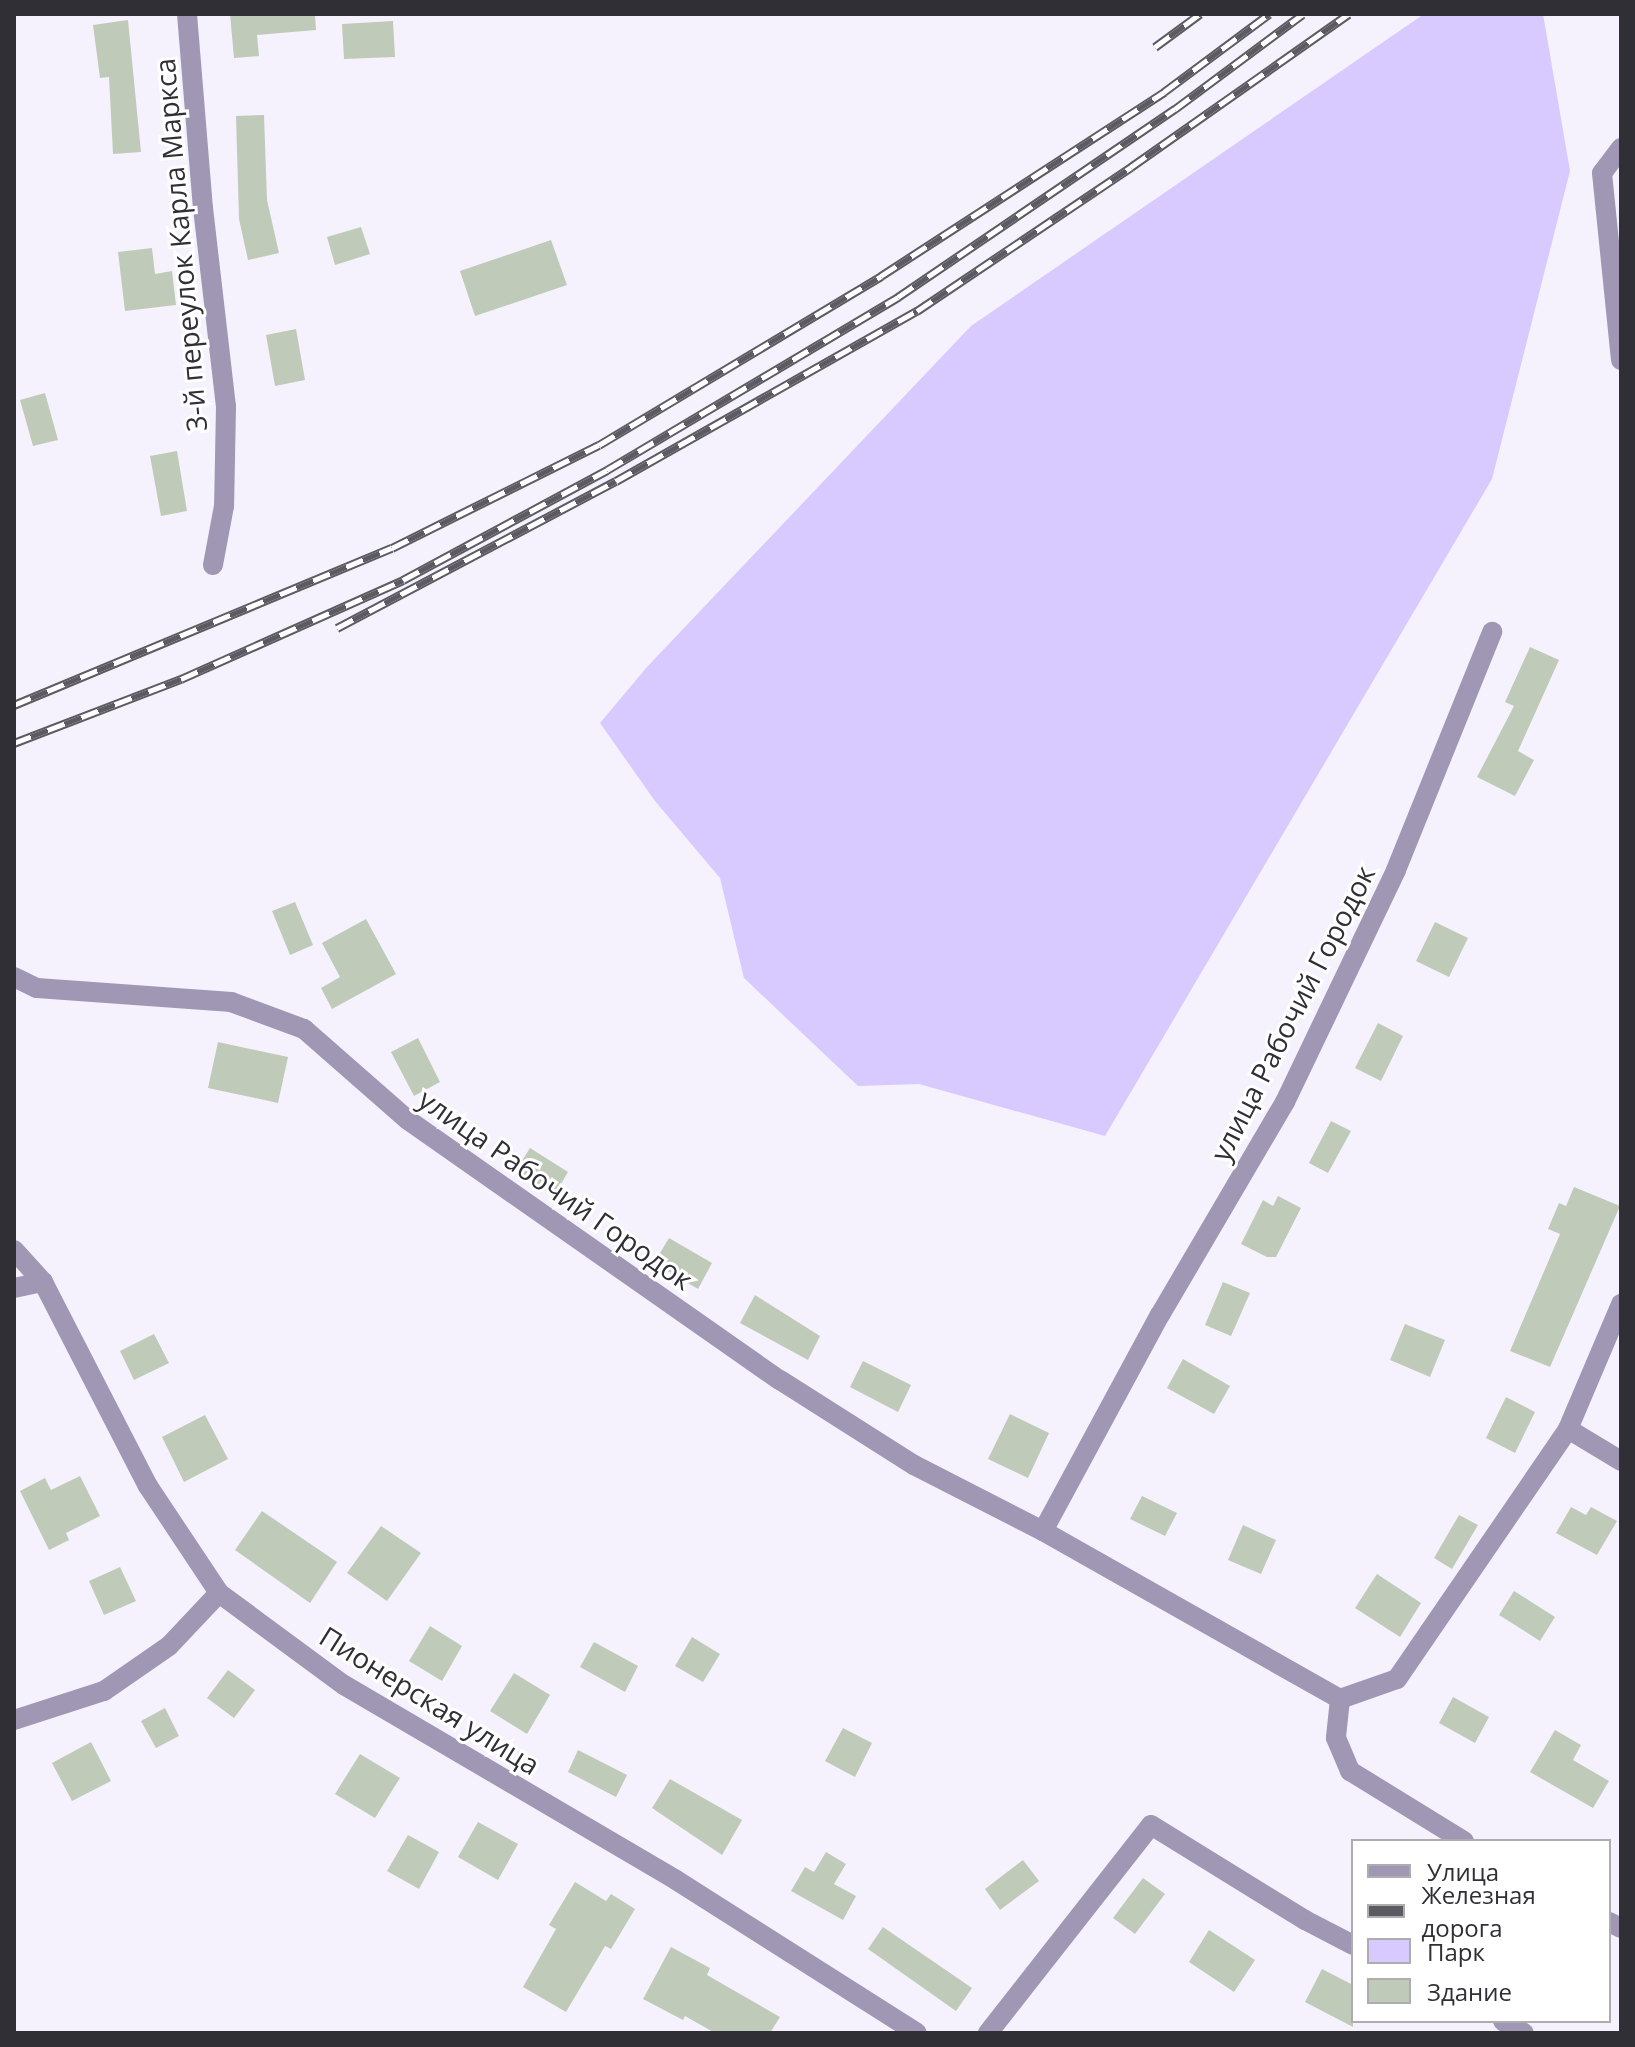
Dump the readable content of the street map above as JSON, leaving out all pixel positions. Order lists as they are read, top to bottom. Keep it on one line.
{"streets":{"street":["3-й переулок Карла Маркса","улица Рабочий Городок","Пионерская улица"]},"legend":["Улица","Железная дорога","Парк","Здание"]}
